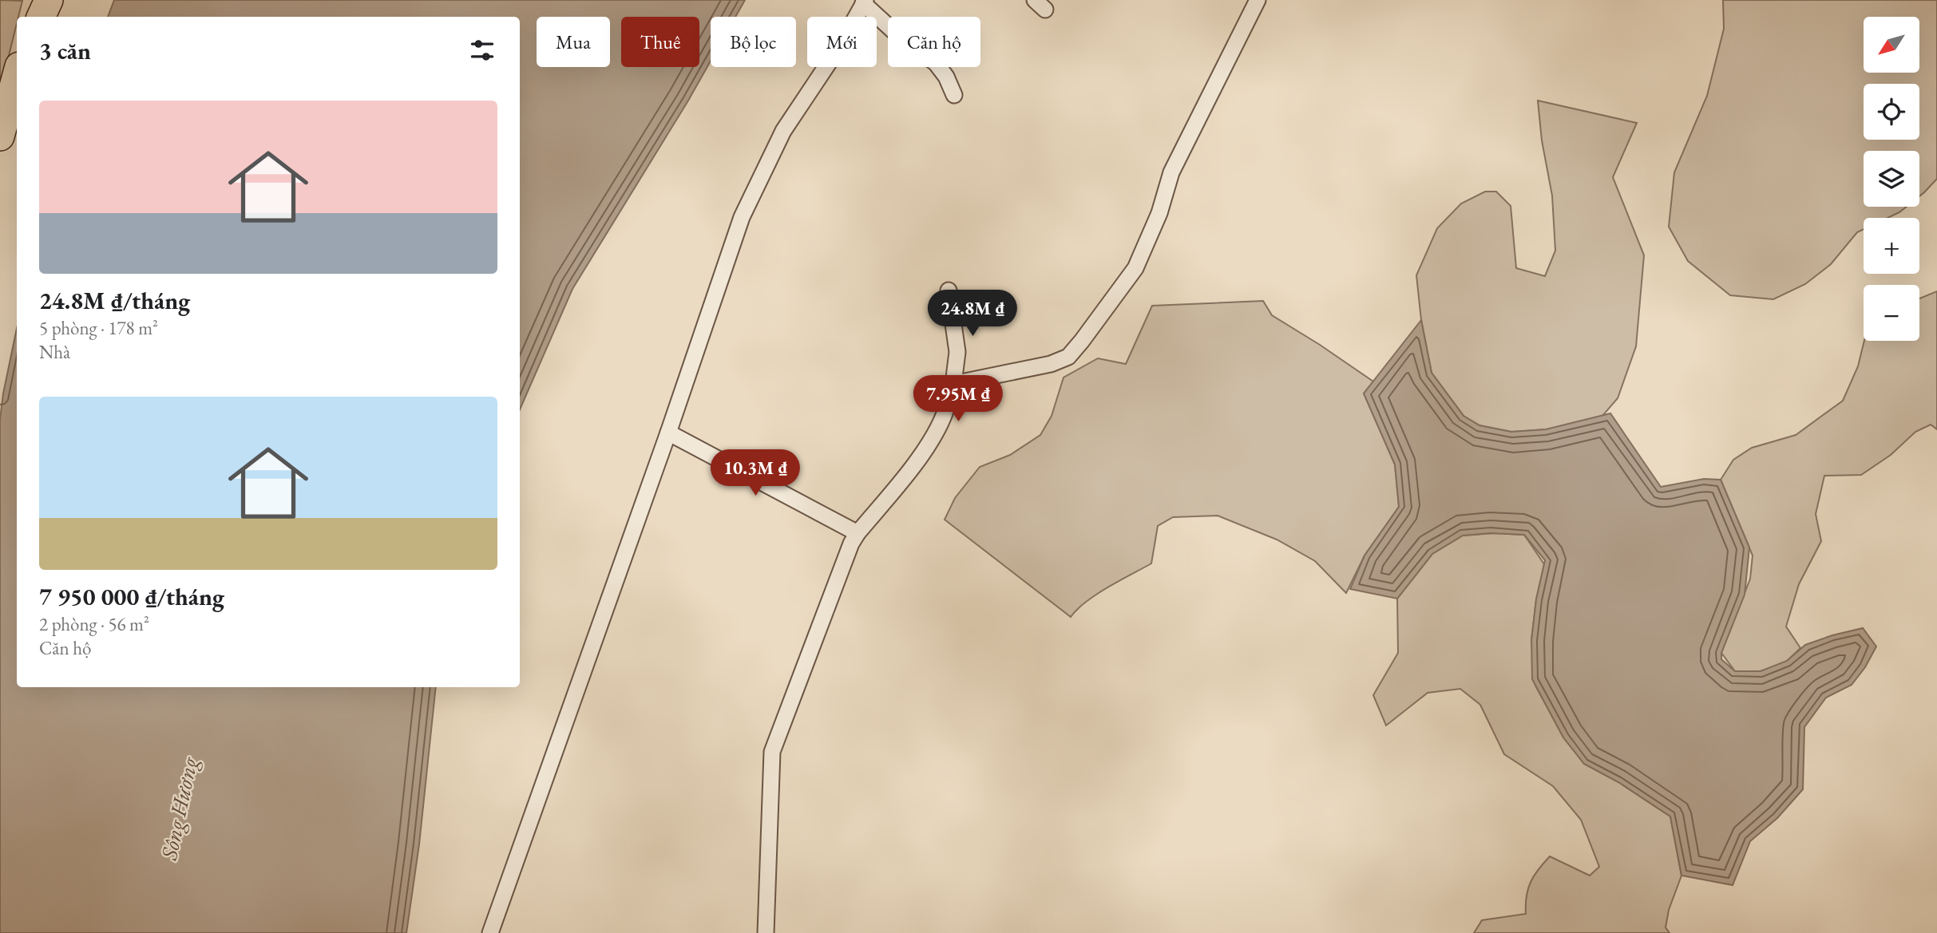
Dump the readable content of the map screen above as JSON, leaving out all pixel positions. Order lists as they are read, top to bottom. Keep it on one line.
{"water":["Sông Hương"],"north":"bottom left","page":{"map_buttons":["+","−"],"chip":["Mua","Thuê","Bộ lọc","Mới","Căn hộ"],"heading":"3 căn","list":[{"name":"24.8M ₫/tháng","note":"5 phòng · 178 m² · Nhà"},{"name":"7 950 000 ₫/tháng","note":"2 phòng · 56 m² · Căn hộ"}],"price":["24.8M ₫","7.95M ₫","10.3M ₫"]}}
